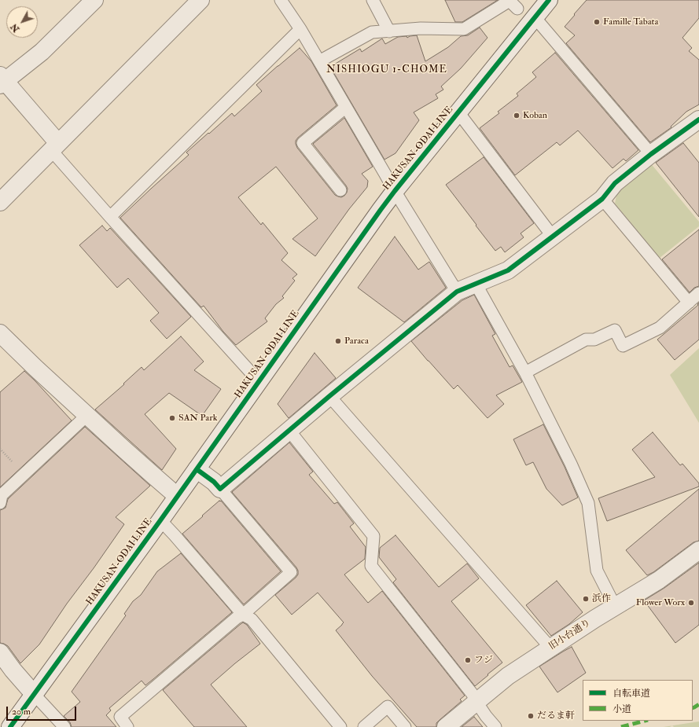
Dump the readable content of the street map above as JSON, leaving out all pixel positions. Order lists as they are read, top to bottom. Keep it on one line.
{"streets":{"street":["HAKUSAN-ODAI LINE","旧小台通り"]},"districts":["NISHIOGU 1-CHOME"],"places":["Famille Tabata","Koban","Paraca","SAN Park","浜作","Flower Worx","フジ","だるま軒"],"legend":["自転車道","小道"],"scale_bar":"20 m","north":"bottom left"}
